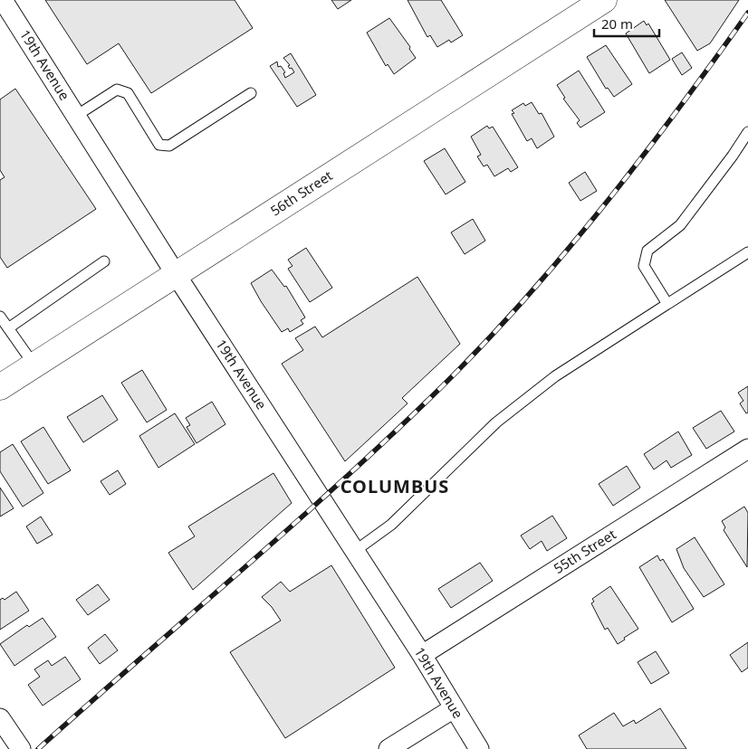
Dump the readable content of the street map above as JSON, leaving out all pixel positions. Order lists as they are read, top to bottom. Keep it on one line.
{"streets":{"street":["19th Avenue","56th Street","55th Street"]},"crossings":[["19th Avenue","56th Street"],["19th Avenue","55th Street"]],"districts":["COLUMBUS"],"scale_bar":"20 m"}
